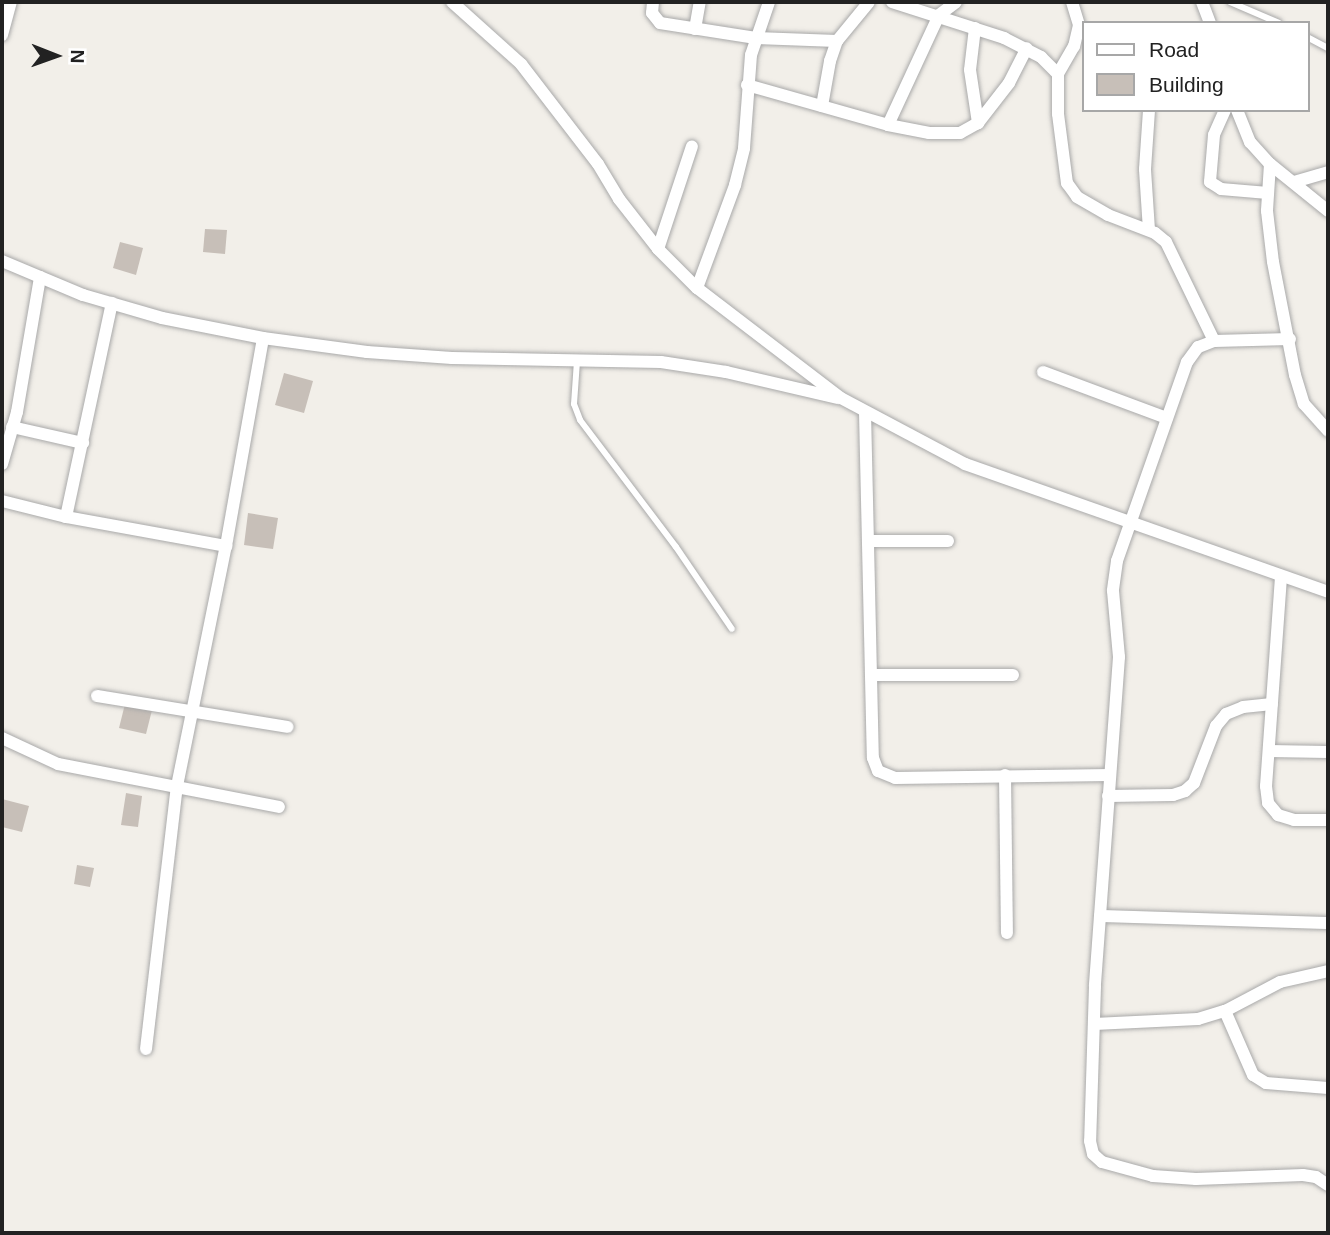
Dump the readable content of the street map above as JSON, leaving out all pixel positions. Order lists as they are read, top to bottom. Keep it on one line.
{"legend":["Road","Building"],"north":"right"}
